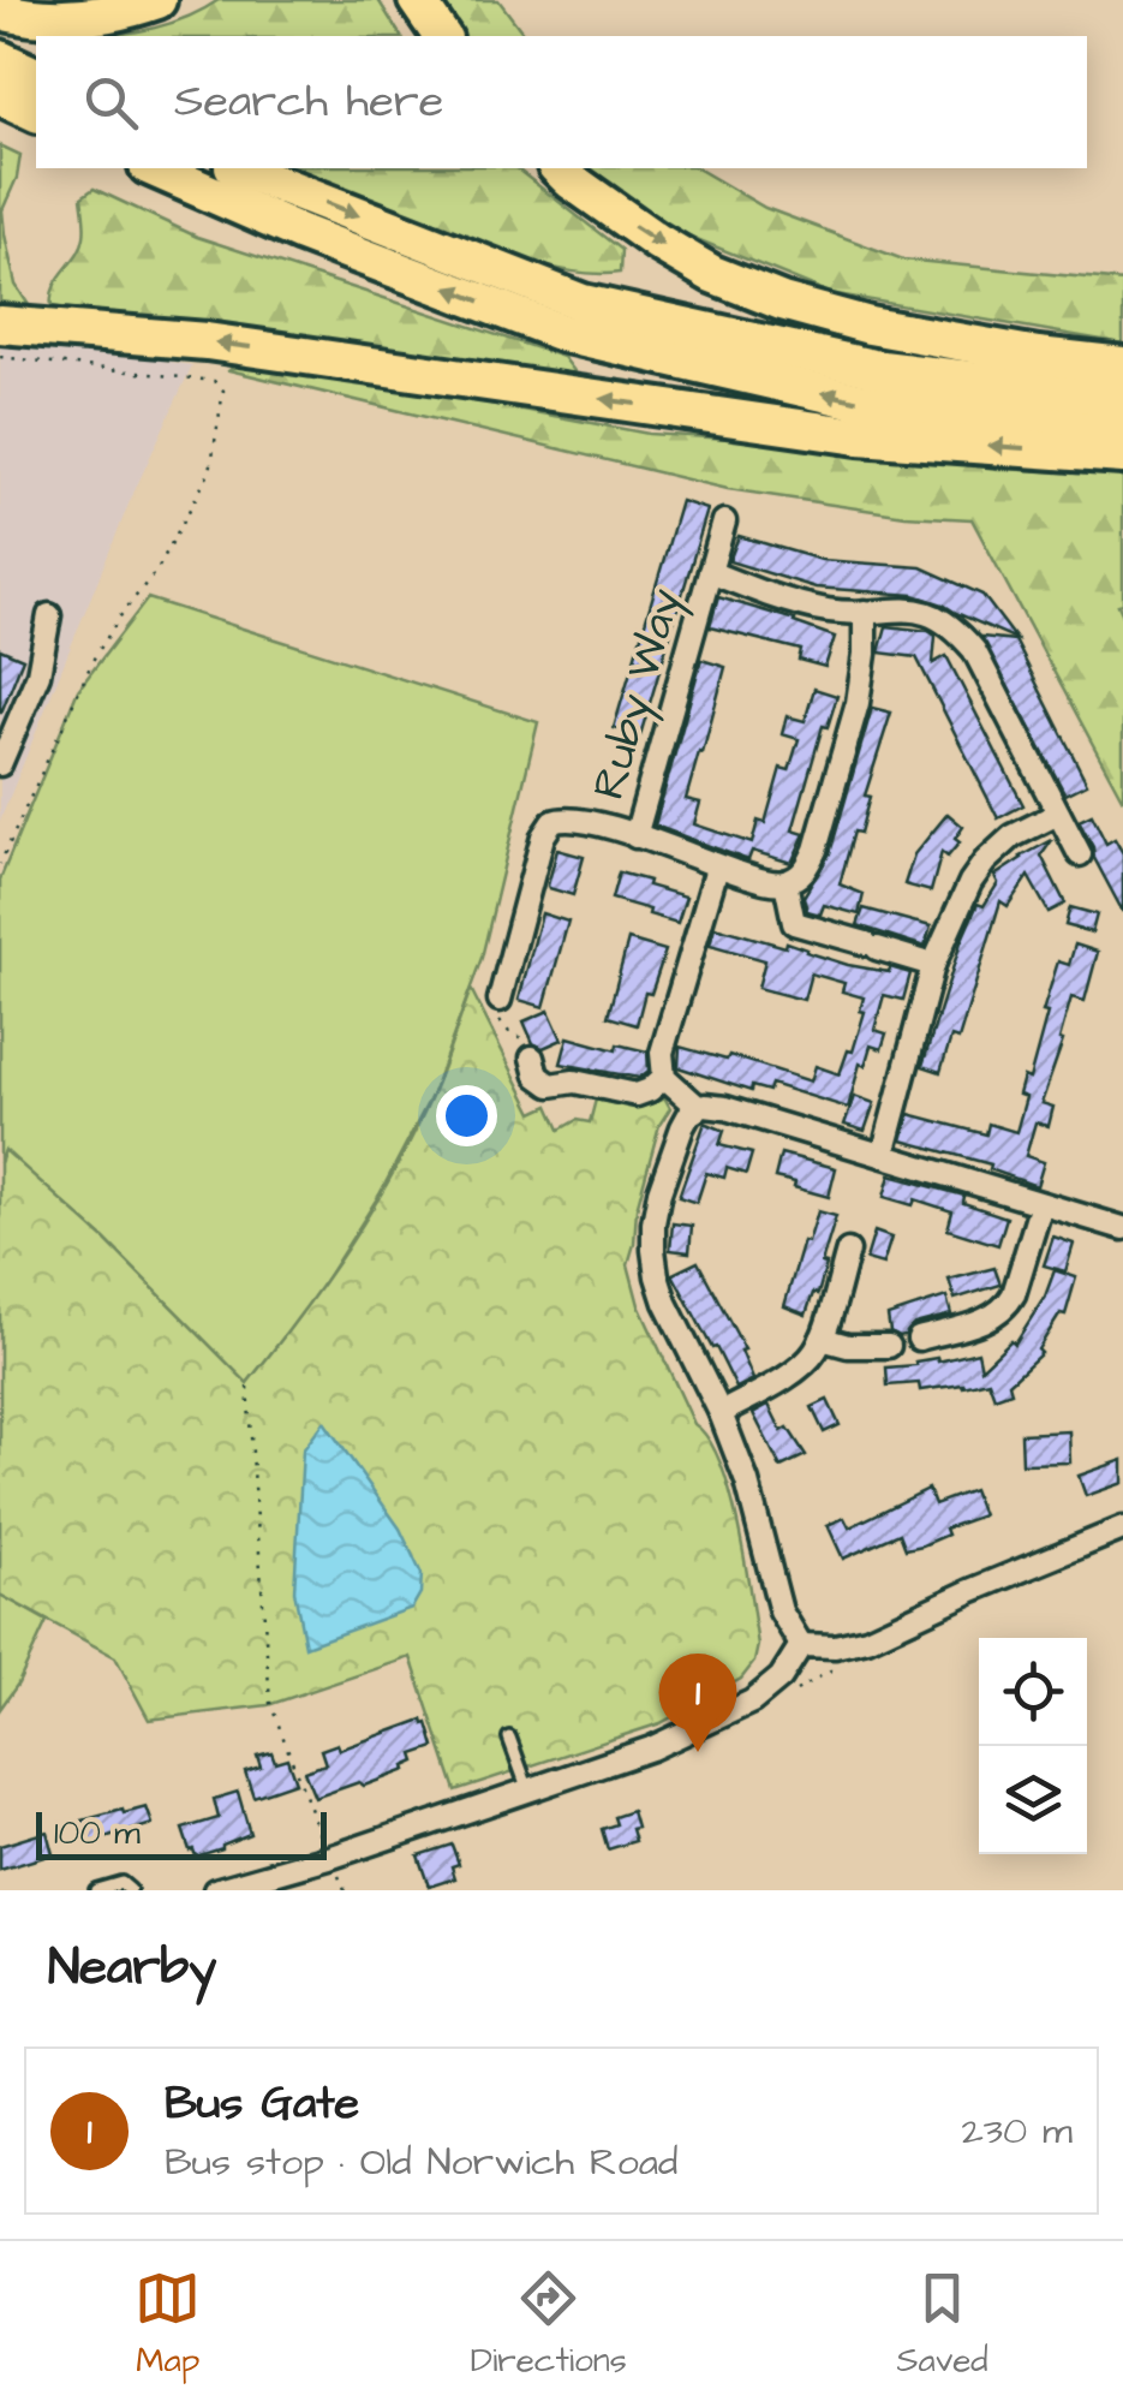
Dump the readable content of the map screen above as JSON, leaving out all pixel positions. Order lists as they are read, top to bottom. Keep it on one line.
{"streets":{"street":["Ruby Way"]},"scale_bar":"100 m","page":{"search":"Search here","pins":"1","scale":"100 m","heading":"Nearby","list":[{"mark":"1","name":"Bus Gate","note":"Bus stop · Old Norwich Road","value":"230 m"}],"nav":["Map","Directions","Saved"]}}
